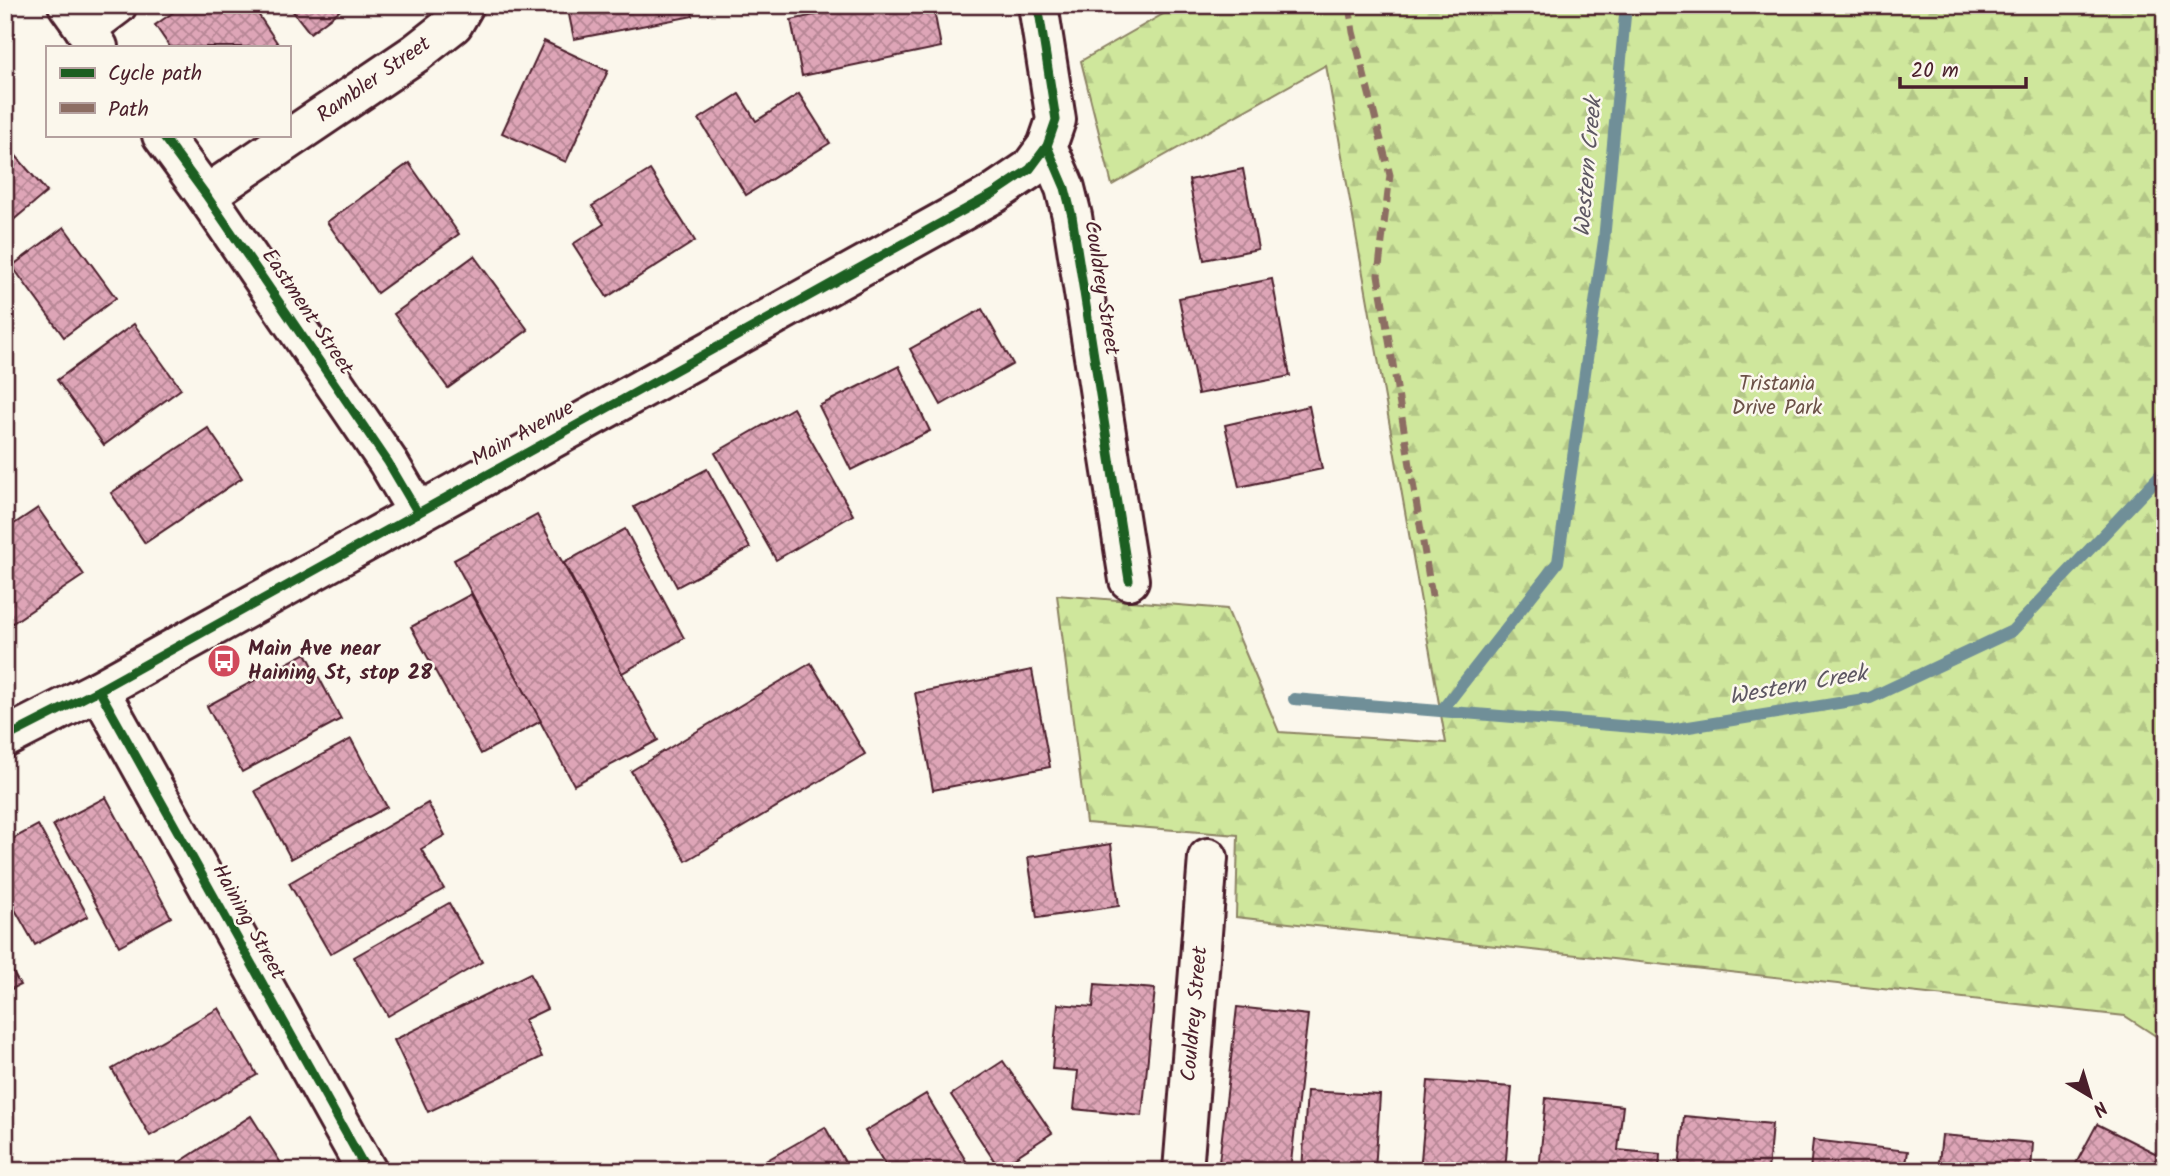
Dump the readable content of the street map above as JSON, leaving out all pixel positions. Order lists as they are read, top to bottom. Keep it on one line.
{"streets":{"street":["Rambler Street","Couldrey Street","Eastment Street","Main Avenue","Haining Street"]},"crossings":[["Rambler Street","Eastment Street"],["Couldrey Street","Main Avenue"],["Eastment Street","Main Avenue"],["Main Avenue","Haining Street"]],"water":["Western Creek"],"parks":["Tristania Drive Park"],"places":{"bus stop":["Main Ave near Haining St, stop 28"]},"legend":["Cycle path","Path"],"scale_bar":"20 m","north":"bottom right"}
